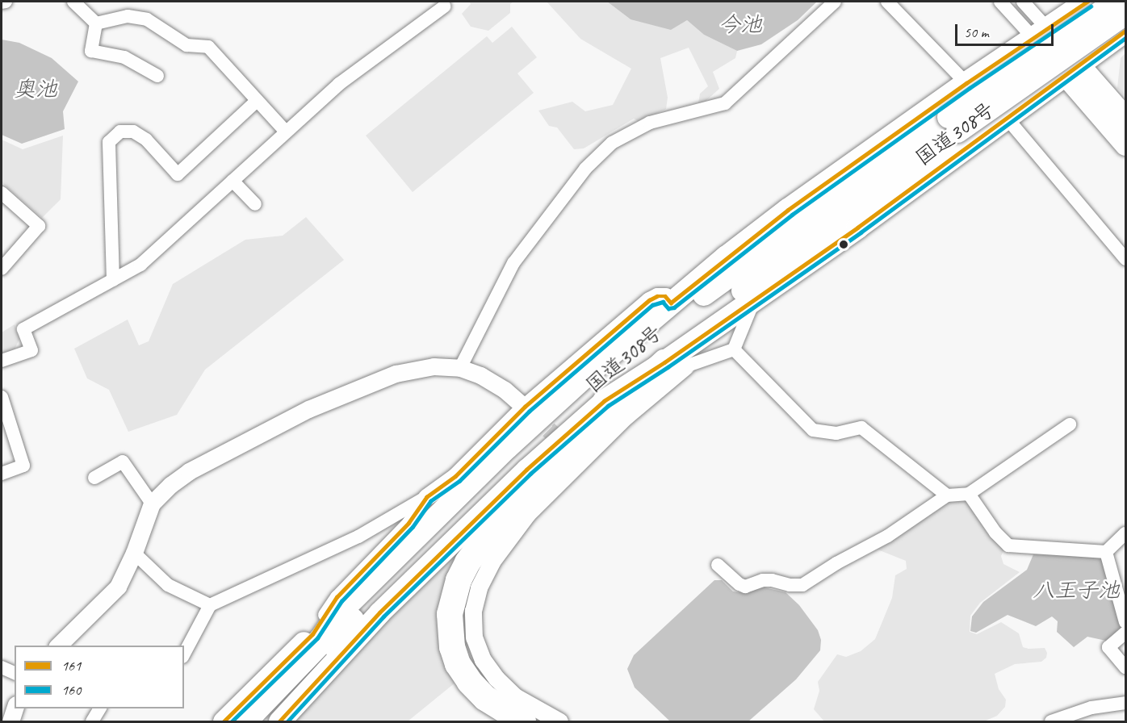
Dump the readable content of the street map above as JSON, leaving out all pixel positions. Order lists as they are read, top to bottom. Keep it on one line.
{"streets":{"highway":["国道308号"]},"water":["今池","奥池","八王子池"],"lines":["transit line 161","transit line 160"],"legend":["161","160"],"scale_bar":"50 m"}
